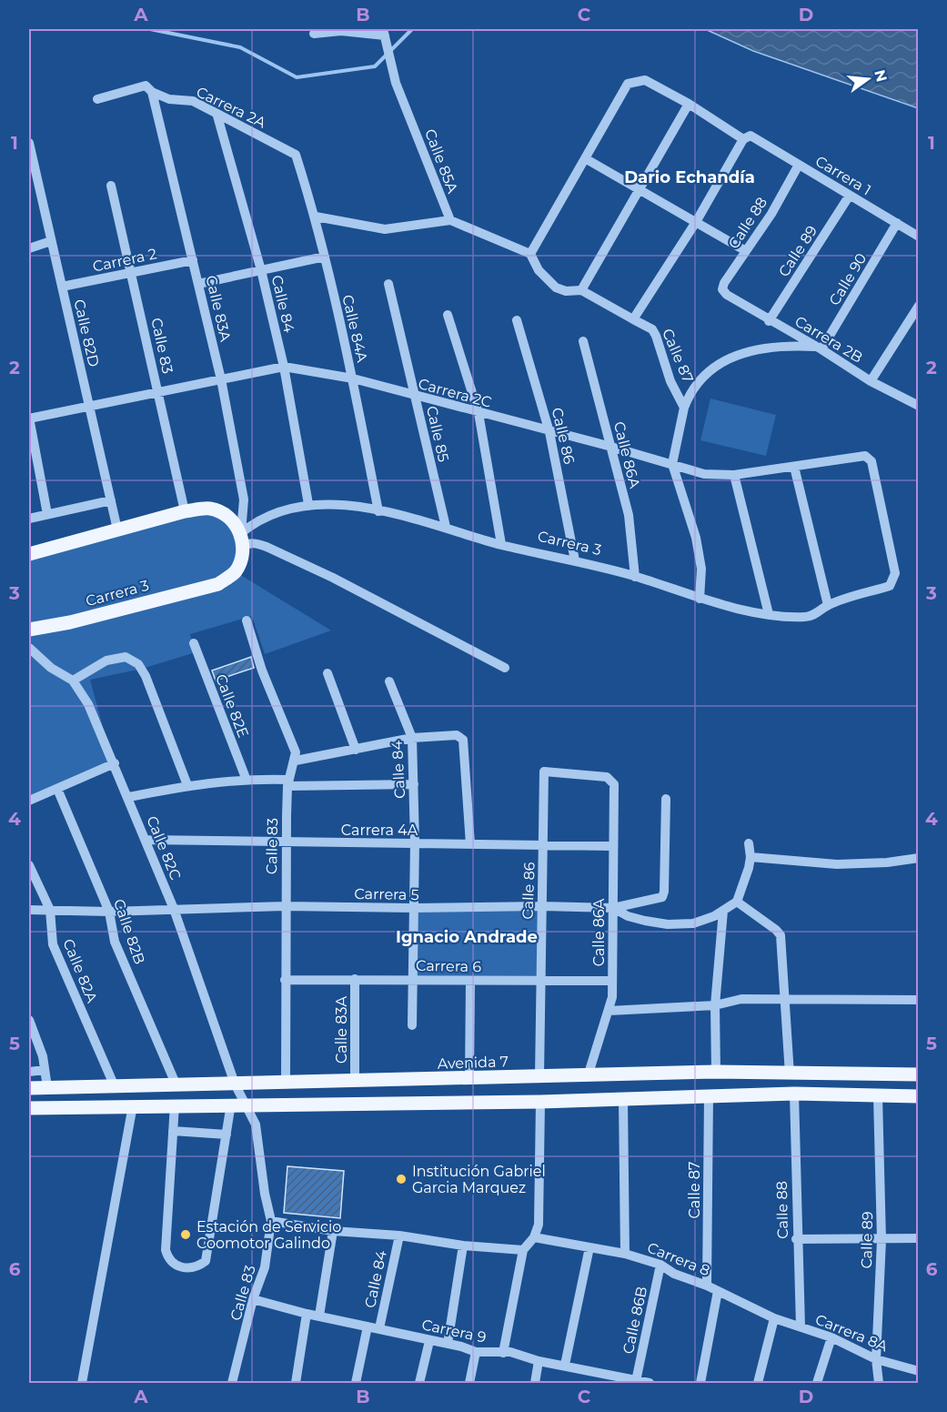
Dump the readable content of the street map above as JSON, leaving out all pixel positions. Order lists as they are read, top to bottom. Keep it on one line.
{"streets":{"main road":["Carrera 3","Avenida 7"],"street":["Carrera 2A","Calle 85A","Carrera 1","Calle 88","Calle 89","Carrera 2","Calle 90","Calle 84","Calle 83A","Calle 84A","Calle 82D","Carrera 2B","Calle 83","Calle 87","Carrera 2C","Calle 85","Calle 86","Calle 86A","Calle 82E","Carrera 4A","Calle 82C","Carrera 5","Calle 82B","Carrera 6","Calle 82A","Carrera 8","Calle 86B","Carrera 9","Carrera 8A"]},"crossings":[["Carrera 2A","Calle 84"],["Carrera 2A","Calle 83A"],["Carrera 2A","Calle 84A"],["Carrera 1","Calle 88"],["Carrera 1","Calle 89"],["Carrera 1","Calle 90"],["Calle 88","Carrera 2B"],["Calle 88","Carrera 8A"],["Calle 89","Carrera 2B"],["Calle 89","Carrera 8A"],["Carrera 2","Calle 83A"],["Carrera 2","Calle 82D"],["Carrera 2","Calle 83"],["Calle 90","Carrera 2B"],["Calle 84","Carrera 2C"],["Calle 84","Carrera 3"],["Calle 84","Carrera 4A"],["Calle 84","Carrera 5"],["Calle 84","Carrera 6"],["Calle 84","Carrera 9"],["Calle 83A","Carrera 2C"],["Calle 83A","Carrera 3"],["Calle 83A","Carrera 6"],["Calle 83A","Avenida 7"],["Calle 84A","Carrera 2C"],["Calle 84A","Carrera 3"],["Calle 82D","Carrera 2C"],["Calle 83","Carrera 2C"],["Calle 83","Carrera 4A"],["Calle 83","Calle 82C"],["Calle 83","Carrera 5"],["Calle 83","Carrera 6"],["Calle 83","Avenida 7"],["Calle 83","Carrera 9"],["Calle 87","Carrera 2C"],["Calle 87","Carrera 3"],["Calle 87","Carrera 8"],["Carrera 2C","Calle 85"],["Carrera 2C","Calle 86"],["Carrera 2C","Calle 86A"],["Carrera 2C","Carrera 3"],["Calle 85","Carrera 3"],["Calle 86","Calle 86A"],["Calle 86","Carrera 3"],["Calle 86","Carrera 4A"],["Calle 86","Carrera 5"],["Calle 86","Carrera 6"],["Calle 86","Avenida 7"],["Calle 86A","Carrera 3"],["Calle 86A","Carrera 4A"],["Calle 86A","Carrera 5"],["Calle 86A","Carrera 6"],["Calle 86A","Avenida 7"],["Carrera 4A","Calle 82C"],["Calle 82C","Carrera 5"],["Calle 82C","Avenida 7"],["Carrera 5","Calle 82B"],["Carrera 5","Calle 82A"],["Calle 82B","Avenida 7"],["Calle 82A","Avenida 7"],["Carrera 8","Calle 86B"],["Carrera 8","Carrera 8A"],["Calle 86B","Carrera 9"]],"districts":["Dario Echandía","Ignacio Andrade"],"places":["Institución Gabriel Garcia Marquez","Estación de Servicio Coomotor Galindo"],"north":"right","grid":{"columns":["A","B","C","D"],"rows":["1","2","3","4","5","6"]}}
